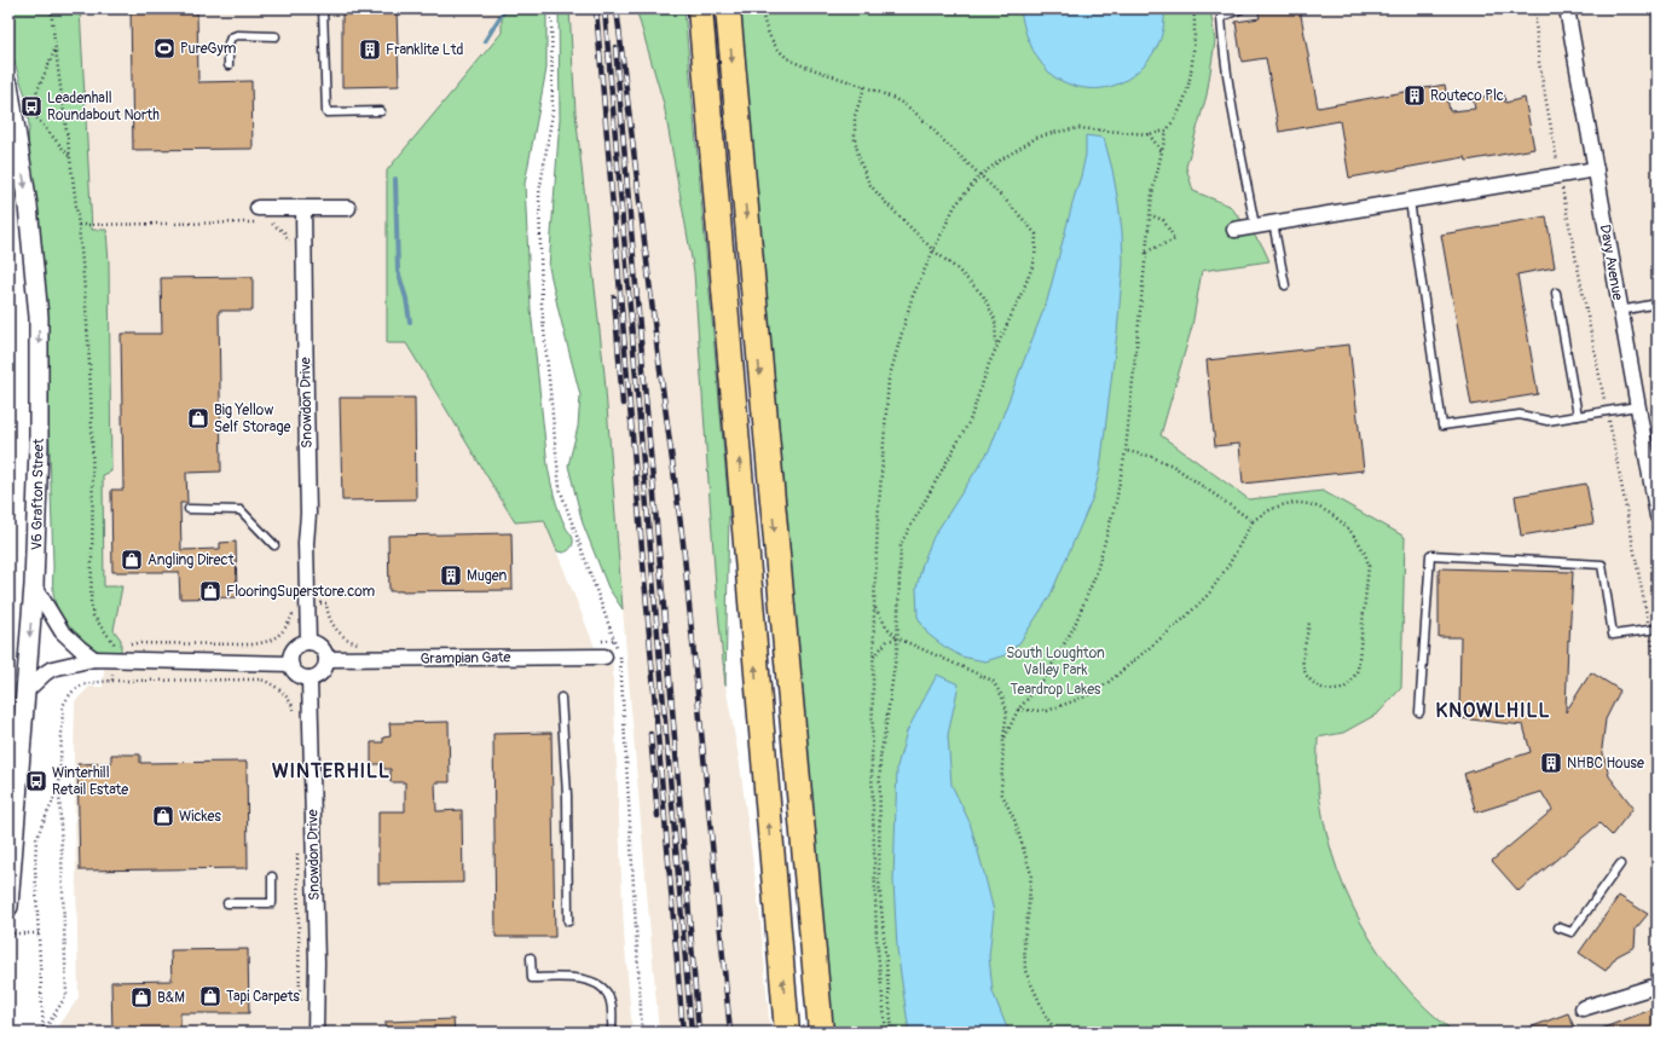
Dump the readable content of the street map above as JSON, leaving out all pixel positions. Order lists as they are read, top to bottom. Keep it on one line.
{"streets":{"street":["Davy Avenue","Snowdon Drive","V6 Grafton Street","Grampian Gate"]},"crossings":[["Snowdon Drive","Grampian Gate"]],"one_way":["V6 Grafton Street"],"districts":["KNOWLHILL","WINTERHILL"],"parks":["South Loughton Valley Park","Teardrop Lakes"],"places":{"sports":["PureGym"],"building":["Franklite Ltd","Routeco Plc","Mugen","NHBC House"],"bus stop":["Leadenhall Roundabout North","Winterhill Retail Estate"],"shop":["Big Yellow Self Storage","Angling Direct","FlooringSuperstore.com","Wickes","Tapi Carpets","B&M"]}}
